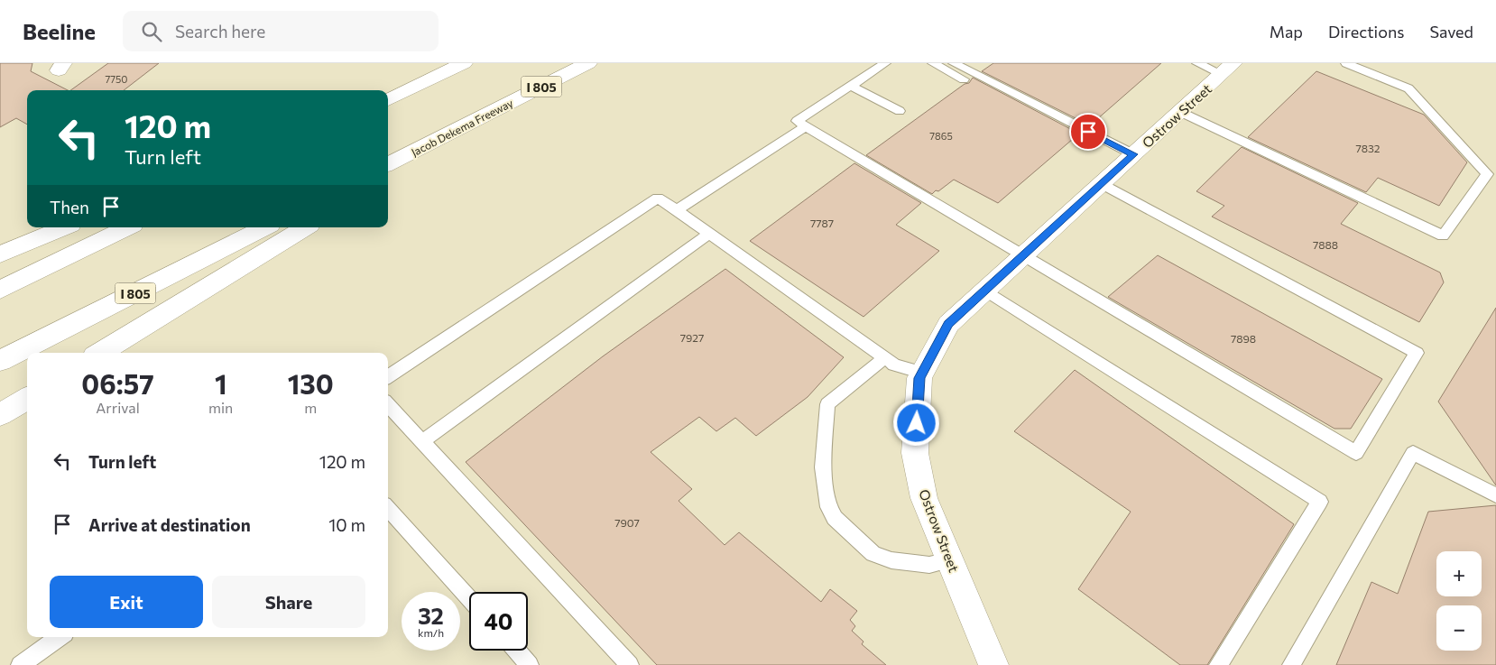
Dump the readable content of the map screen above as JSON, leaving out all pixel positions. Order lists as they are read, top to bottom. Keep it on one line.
{"streets":{"main road":["I 805","Ostrow Street","Jacob Dekema Freeway"]},"house_numbers":["7750","7865","7832","7787","7888","7927","7898","7907"],"page":{"header":"Beeline","search":"Search here","nav":["Map","Directions","Saved"],"turn":["120 m","Turn left"],"then":"Then","eta":["06:57","Arrival","1","min","130","m"],"list":[{"name":"Turn left","value":"120 m"},{"name":"Arrive at destination","value":"10 m"}],"map_buttons":["+","−"],"buttons":["Exit","Share"],"speed":"32 km/h","limit":"40"}}
